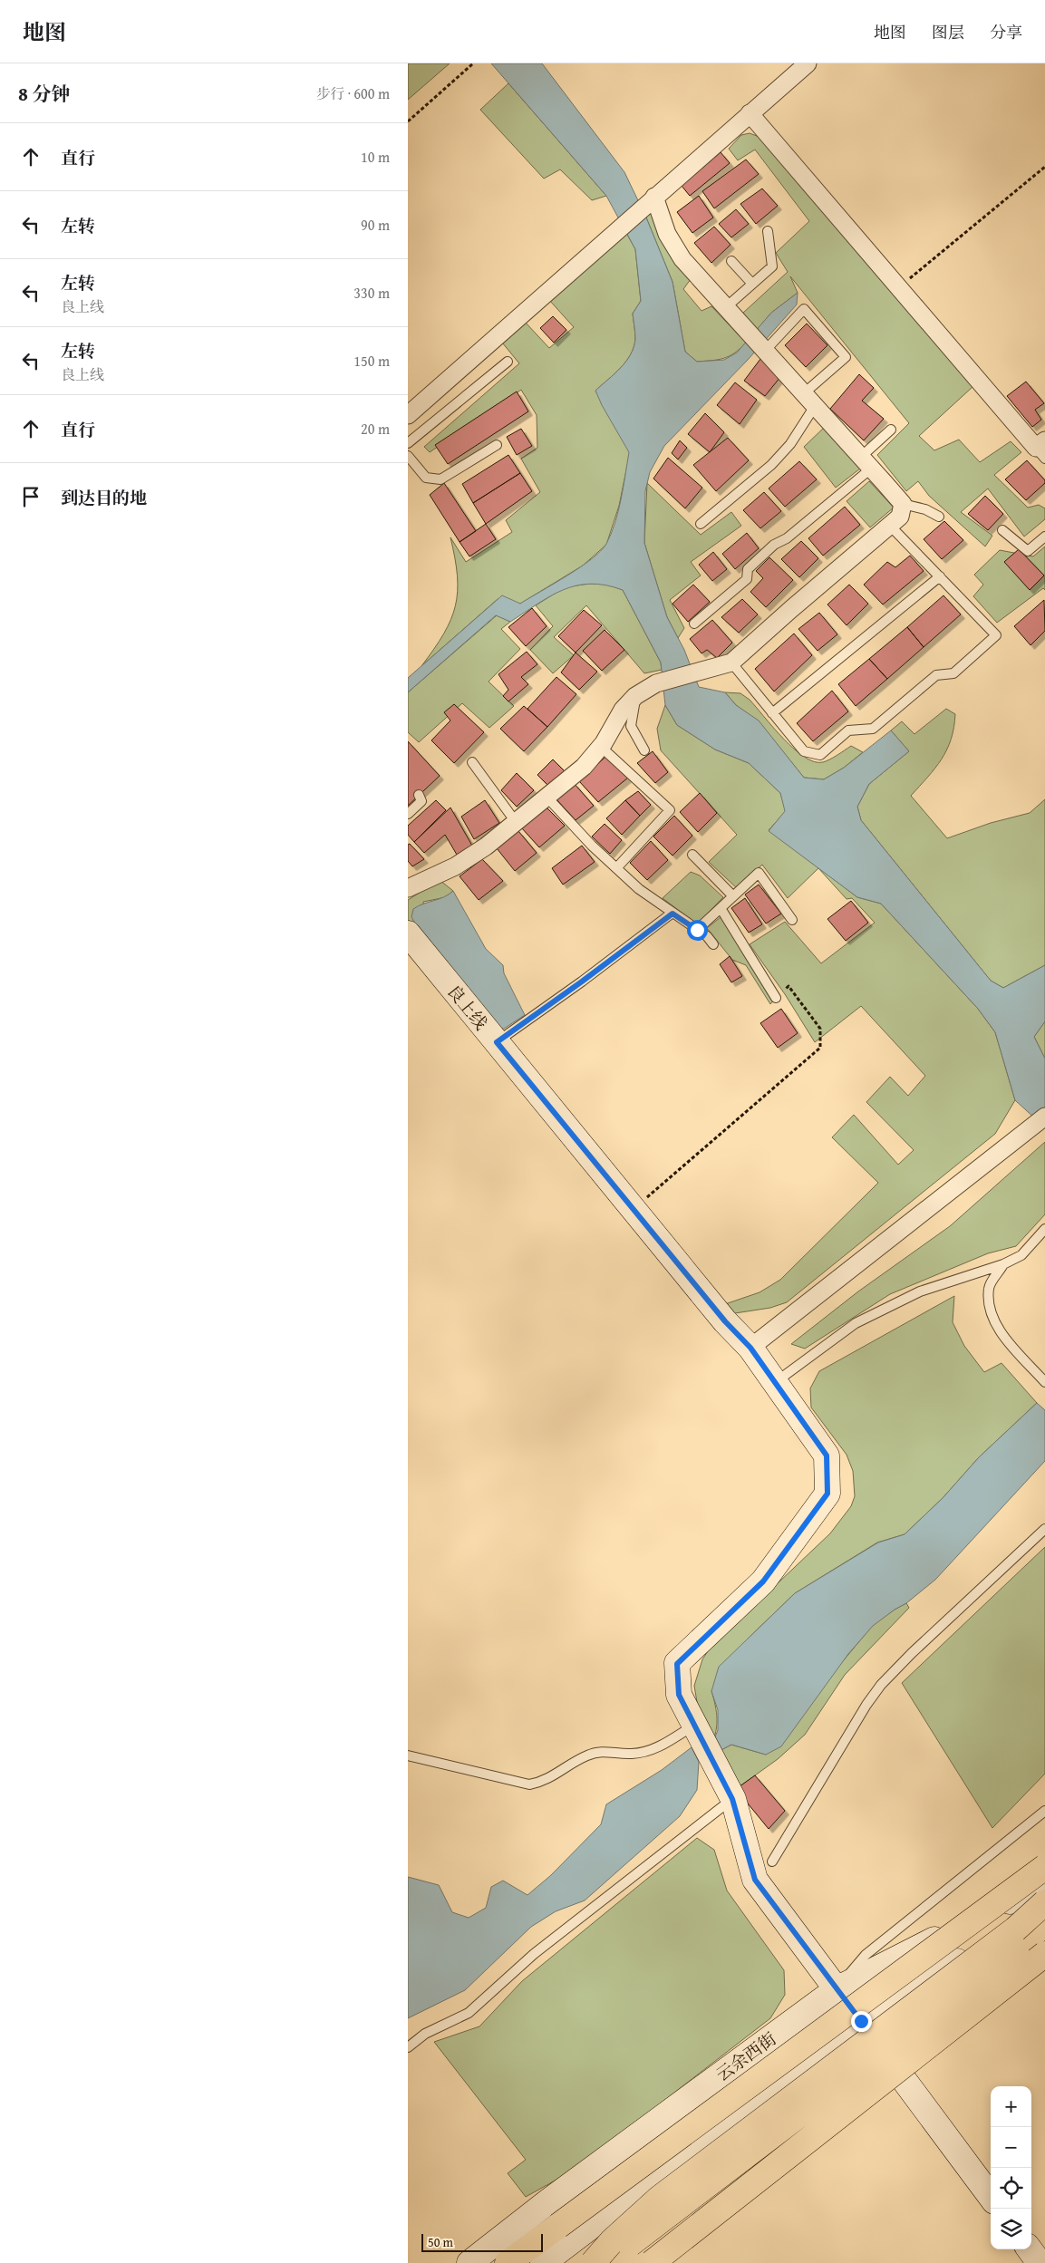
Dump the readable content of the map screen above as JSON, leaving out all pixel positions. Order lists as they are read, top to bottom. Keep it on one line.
{"streets":{"street":["良上线","云余西街"]},"crossings":[["良上线","云余西街"]],"scale_bar":"50 m","page":{"header":"地图","nav":["地图","图层","分享"],"heading":["8 分钟","步行 · 600 m"],"list":[["直行","10 m"],["左转","90 m"],["左转","良上线","330 m"],["左转","良上线","150 m"],["直行","20 m"],"到达目的地"],"map_buttons":["+","−"],"scale":"50 m"}}
